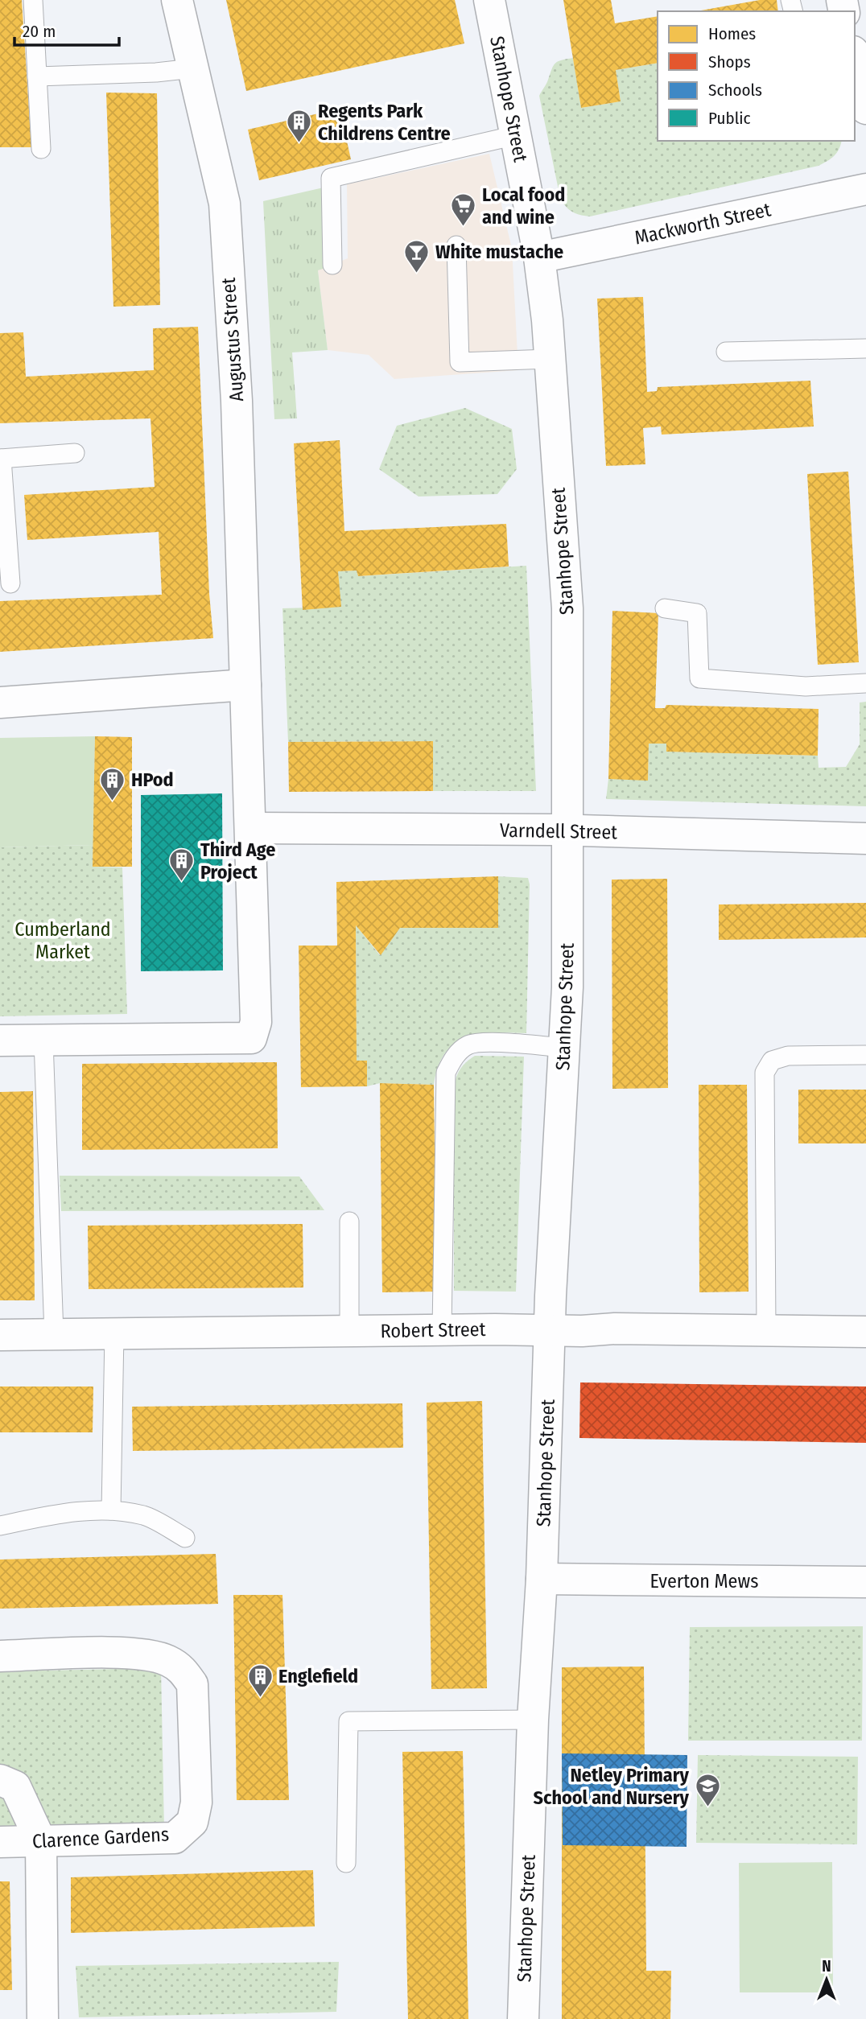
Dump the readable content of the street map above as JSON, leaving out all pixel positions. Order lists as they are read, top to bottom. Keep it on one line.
{"streets":{"street":["Stanhope Street","Mackworth Street","Augustus Street","Varndell Street","Robert Street","Everton Mews","Clarence Gardens"]},"crossings":[["Stanhope Street","Mackworth Street"],["Stanhope Street","Varndell Street"],["Stanhope Street","Robert Street"],["Stanhope Street","Everton Mews"]],"parks":["Cumberland Market"],"places":{"building":["Regents Park Childrens Centre","HPod","Third Age Project","Englefield"],"supermarket":["Local food and wine"],"bar":["White mustache"],"school or university":["Netley Primary School and Nursery"]},"legend":["Homes","Shops","Schools","Public"],"scale_bar":"20 m","north":"top"}
